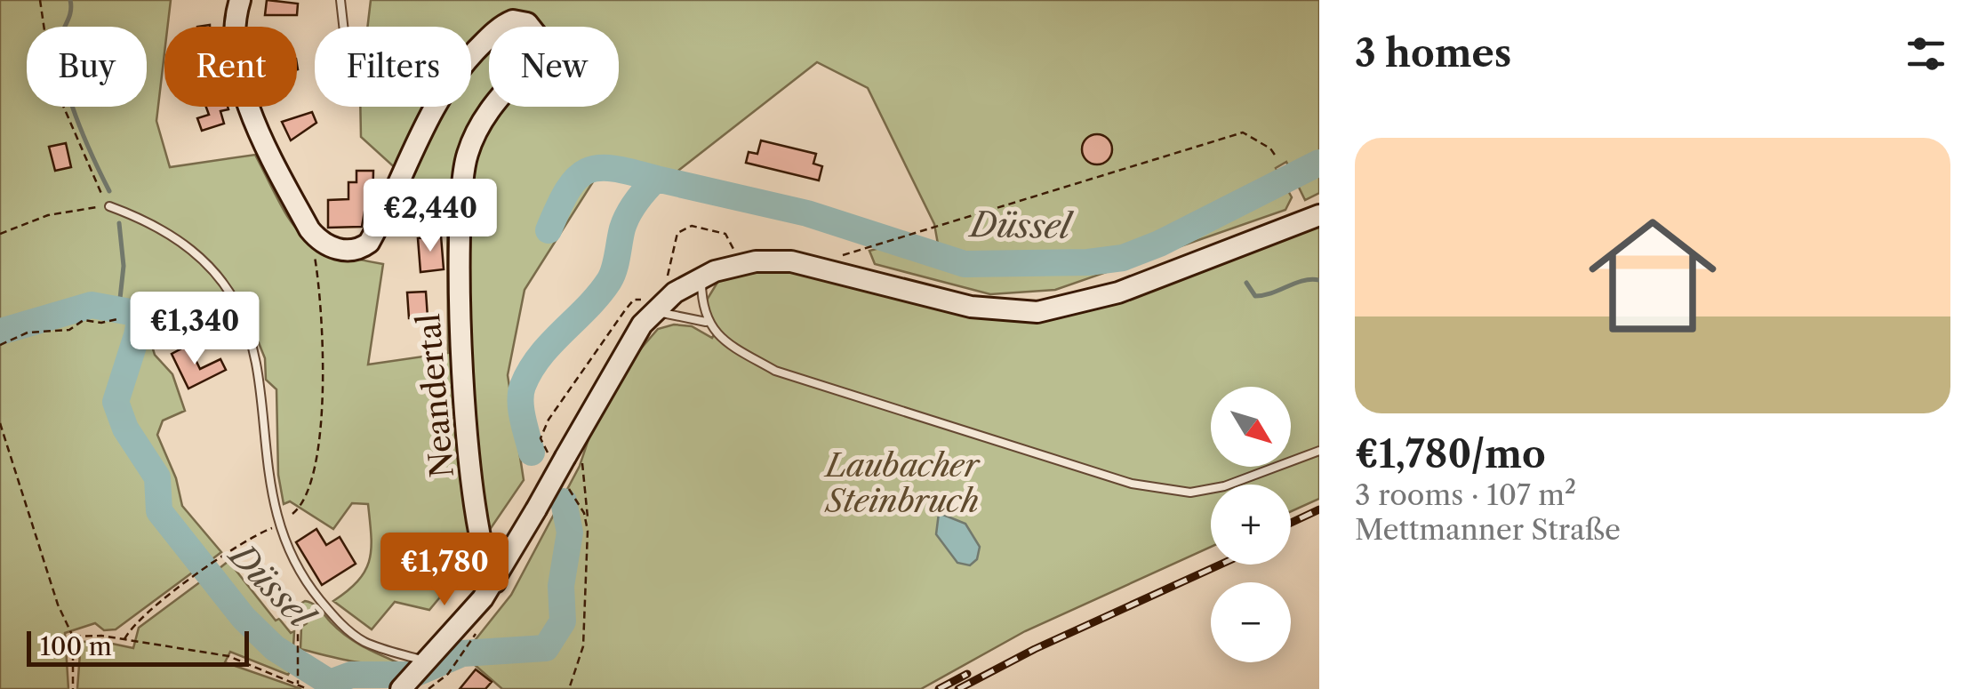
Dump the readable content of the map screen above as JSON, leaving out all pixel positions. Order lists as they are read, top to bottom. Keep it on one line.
{"streets":{"main road":["Neandertal"]},"water":["Düssel"],"parks":["Laubacher Steinbruch"],"scale_bar":"100 m","north":"bottom right","page":{"heading":"3 homes","chip":["Buy","Rent","Filters","New"],"list":[{"name":"€1,780/mo","note":"3 rooms · 107 m² · Mettmanner Straße"}],"price":["€2,440","€1,340","€1,780"],"map_buttons":["+","−"],"scale":"100 m"}}
